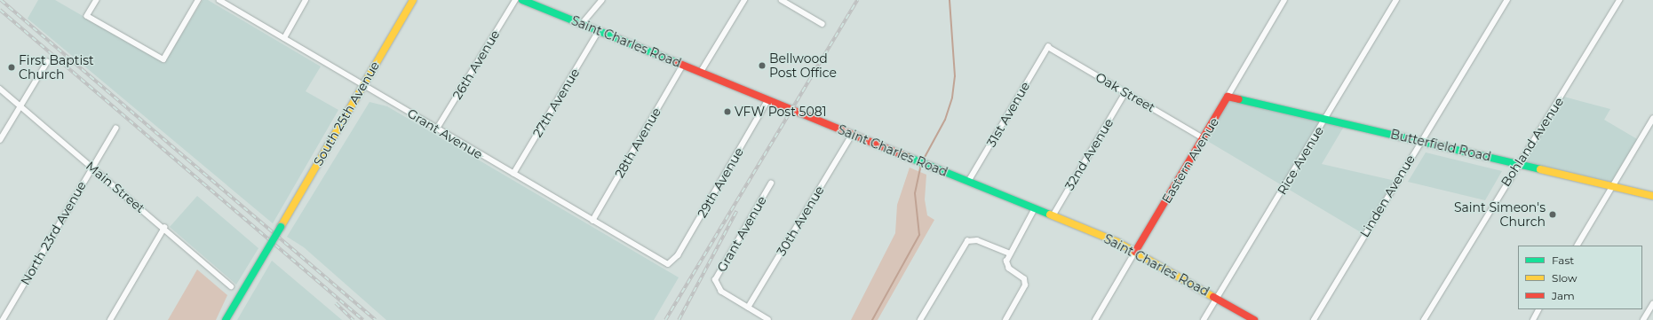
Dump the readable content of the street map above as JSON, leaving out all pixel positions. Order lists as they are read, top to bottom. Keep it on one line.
{"streets":{"main road":["Saint Charles Road","South 25th Avenue","Butterfield Road","Eastern Avenue"],"street":["26th Avenue","Oak Street","27th Avenue","31st Avenue","Grant Avenue","Bohland Avenue","28th Avenue","32nd Avenue","Rice Avenue","29th Avenue","Main Street","Linden Avenue","30th Avenue","North 23rd Avenue"]},"crossings":[["Saint Charles Road","27th Avenue"],["Saint Charles Road","31st Avenue"],["Saint Charles Road","28th Avenue"],["Saint Charles Road","32nd Avenue"],["Saint Charles Road","Eastern Avenue"],["Saint Charles Road","Rice Avenue"],["Saint Charles Road","29th Avenue"],["Saint Charles Road","30th Avenue"],["26th Avenue","Grant Avenue"],["Oak Street","31st Avenue"],["Oak Street","32nd Avenue"],["Oak Street","Eastern Avenue"],["27th Avenue","Grant Avenue"],["South 25th Avenue","Grant Avenue"],["Grant Avenue","28th Avenue"],["Grant Avenue","29th Avenue"],["Grant Avenue","30th Avenue"],["Bohland Avenue","Butterfield Road"],["Butterfield Road","Eastern Avenue"],["Butterfield Road","Rice Avenue"],["Butterfield Road","Linden Avenue"],["Main Street","North 23rd Avenue"]],"places":["Bellwood Post Office","First Baptist Church","VFW Post 5081","Saint Simeon's Church"],"legend":["Fast","Slow","Jam"]}
